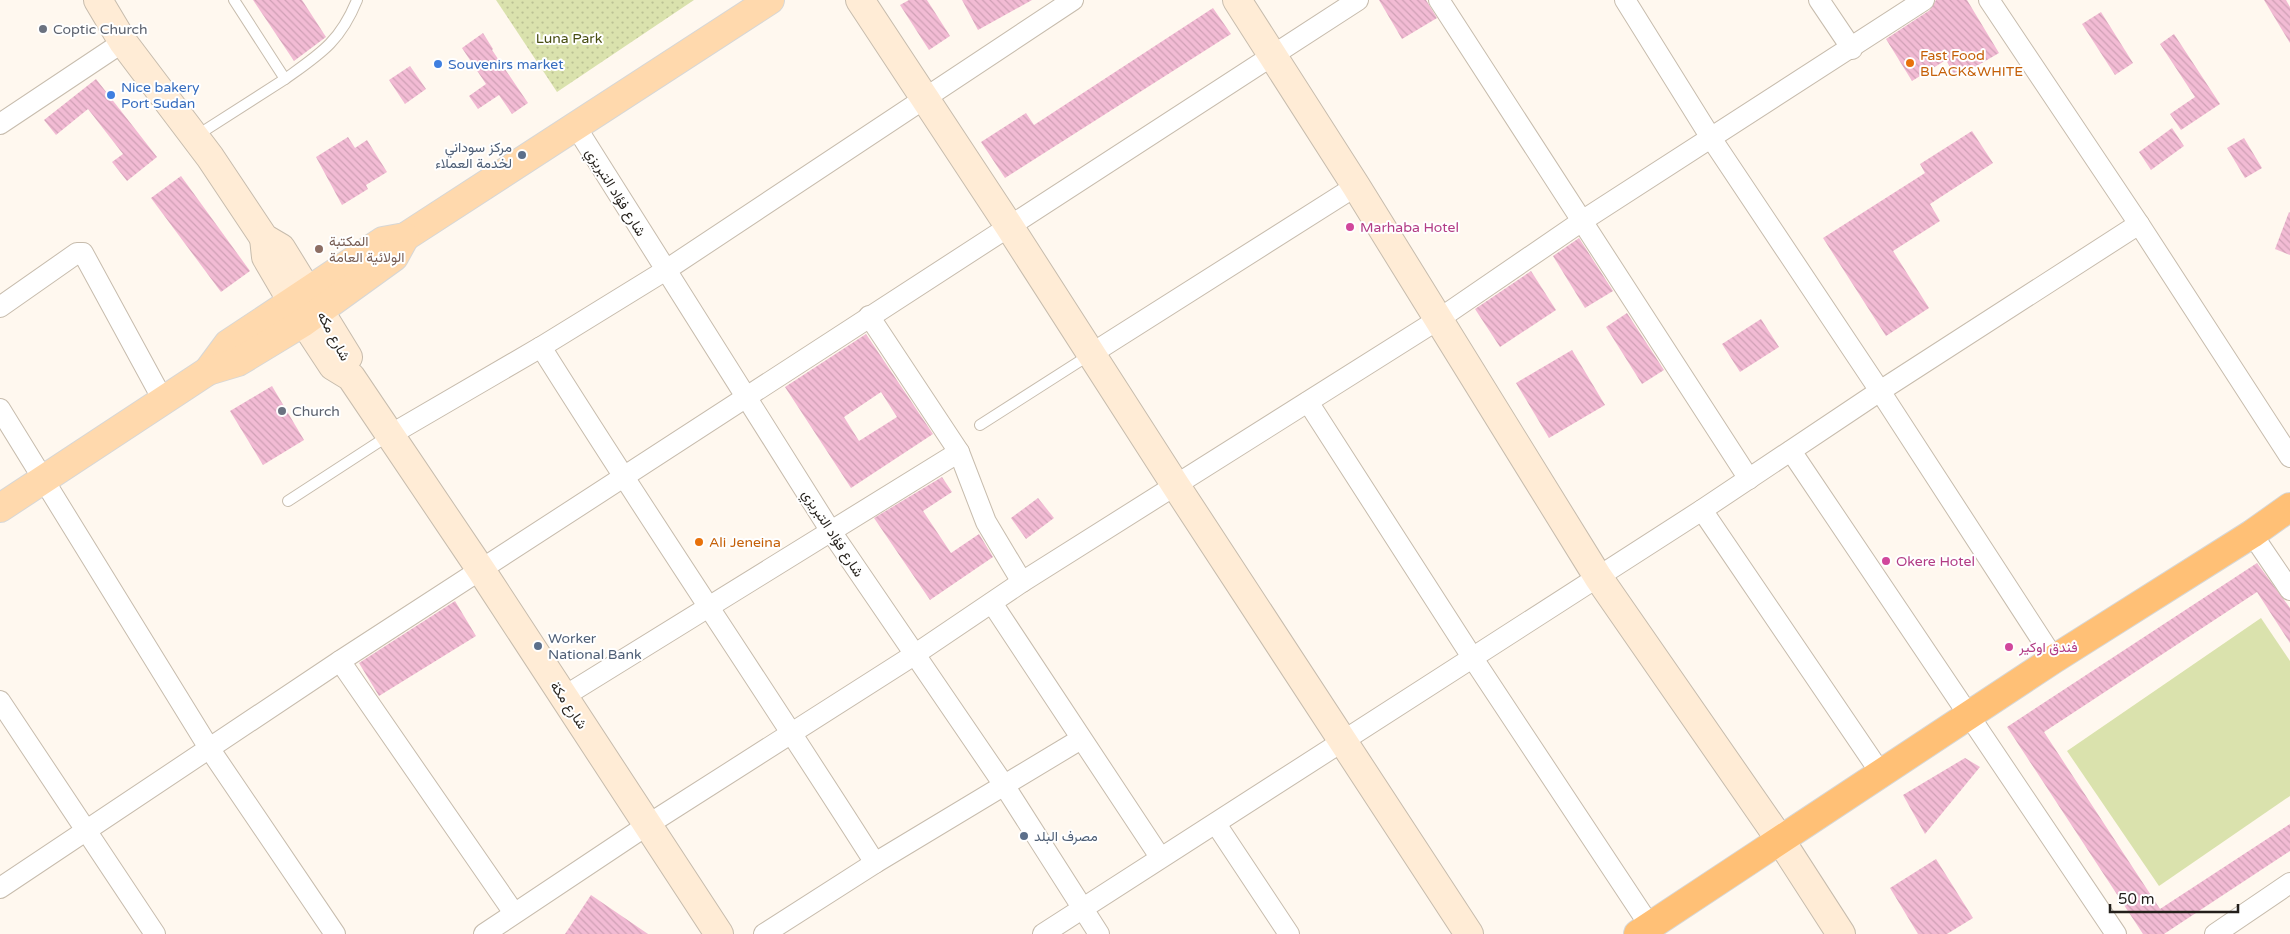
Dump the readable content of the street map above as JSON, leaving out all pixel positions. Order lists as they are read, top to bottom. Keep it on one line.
{"streets":{"street":["شارع فؤاد التبريزي","شارع مكه","شارع مكة"]},"crossings":[["شارع مكه","شارع مكة"]],"parks":["Luna Park"],"places":["Coptic Church","Fast Food BLACK&WHITE","Souvenirs market","Nice bakery Port Sudan","مركز سوداني لخدمة العملاء","Marhaba Hotel","المكتبة الولائية العامة","Church","Ali Jeneina","Okere Hotel","Worker National Bank","فندق اوكير","مصرف البلد"],"scale_bar":"50 m"}
